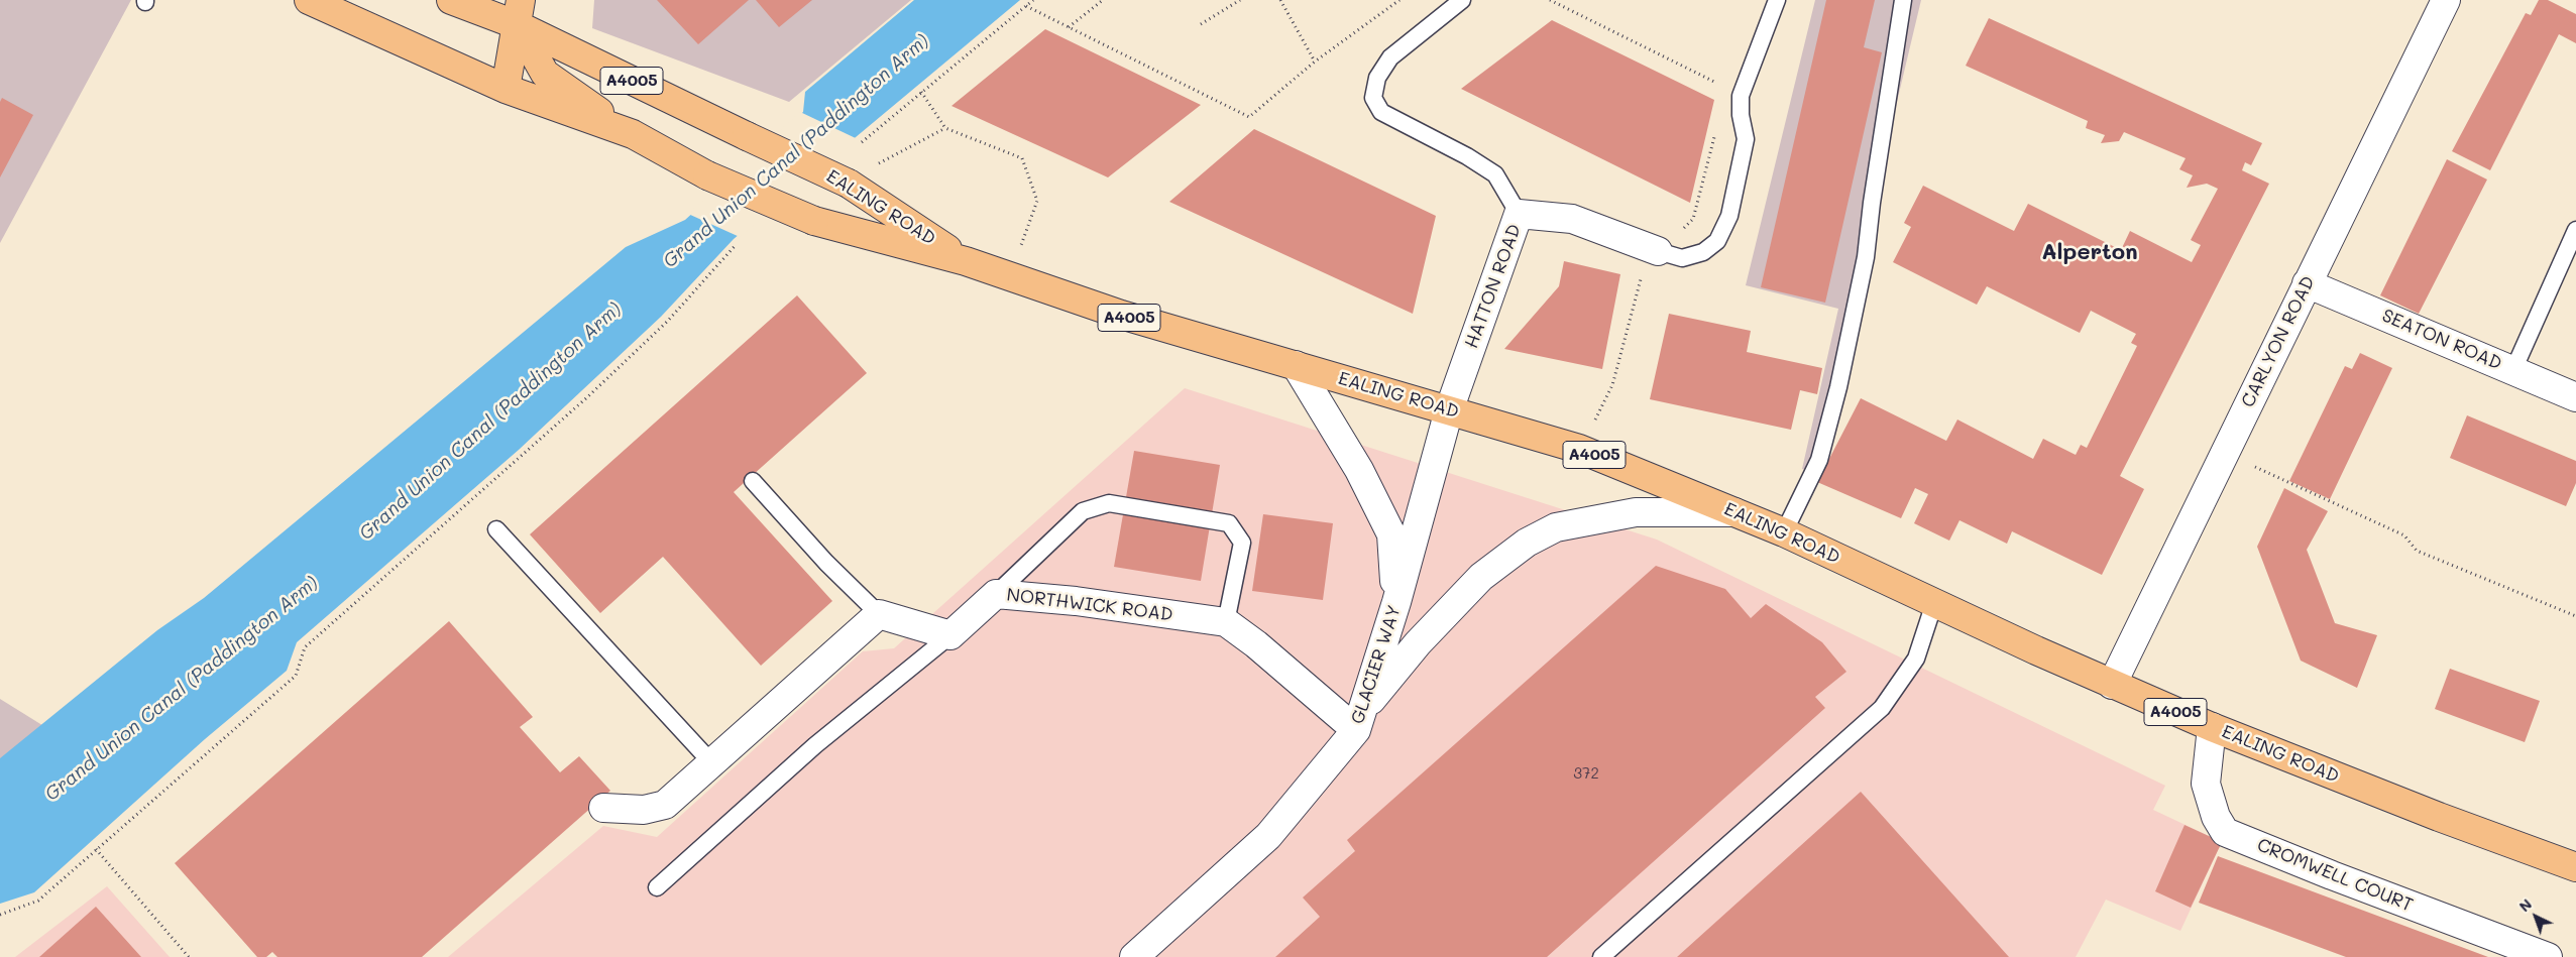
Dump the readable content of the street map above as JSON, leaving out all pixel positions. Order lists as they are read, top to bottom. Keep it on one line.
{"streets":{"main road":["A4005","EALING ROAD"],"street":["HATTON ROAD","SEATON ROAD","CARLYON ROAD","NORTHWICK ROAD","GLACIER WAY","CROMWELL COURT"]},"crossings":[["A4005","EALING ROAD"],["EALING ROAD","HATTON ROAD"],["EALING ROAD","CARLYON ROAD"],["EALING ROAD","GLACIER WAY"],["EALING ROAD","CROMWELL COURT"],["HATTON ROAD","GLACIER WAY"],["SEATON ROAD","CARLYON ROAD"],["NORTHWICK ROAD","GLACIER WAY"]],"districts":["Alperton"],"water":["Grand Union Canal (Paddington Arm)"],"house_numbers":["372"],"north":"top left"}
